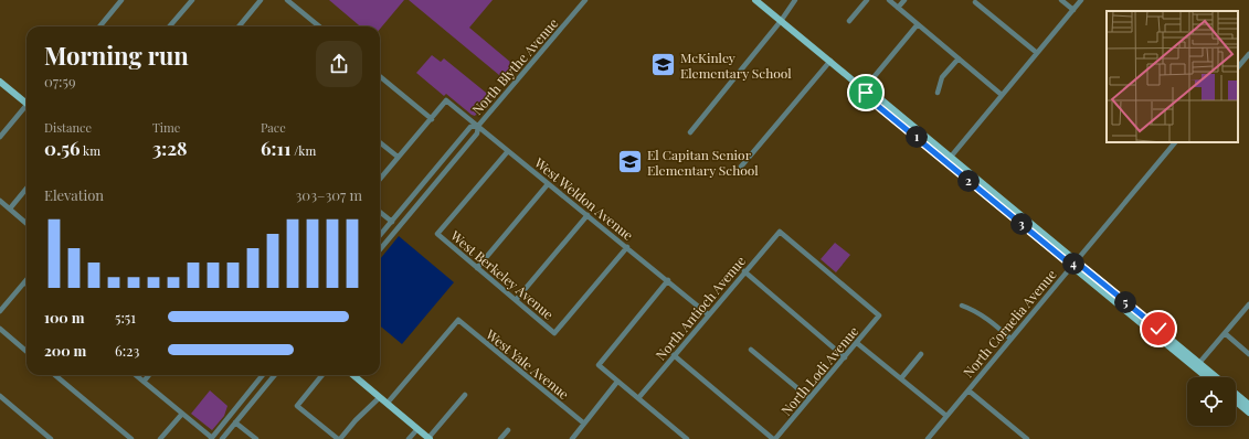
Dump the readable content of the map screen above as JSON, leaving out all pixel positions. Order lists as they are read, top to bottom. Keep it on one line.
{"streets":{"street":["North Blythe Avenue","West Weldon Avenue","West Berkeley Avenue","North Antioch Avenue","North Cornelia Avenue","West Yale Avenue","North Lodi Avenue"]},"crossings":[["North Blythe Avenue","West Weldon Avenue"],["West Weldon Avenue","West Berkeley Avenue"],["West Weldon Avenue","North Antioch Avenue"],["North Antioch Avenue","North Lodi Avenue"]],"places":{"school or university":["McKinley Elementary School","El Capitan Senior Elementary School"]},"page":{"heading":["Morning run","07:59"],"stats":[["Distance","0.56 km"],["Time","3:28"],["Pace","6:11 /km"]],"pins":["1","2","3","4","5"],"chart":["Elevation","303–307 m"],"list":[{"name":"100 m","note":"5:51"},{"name":"200 m","note":"6:23"}]}}
